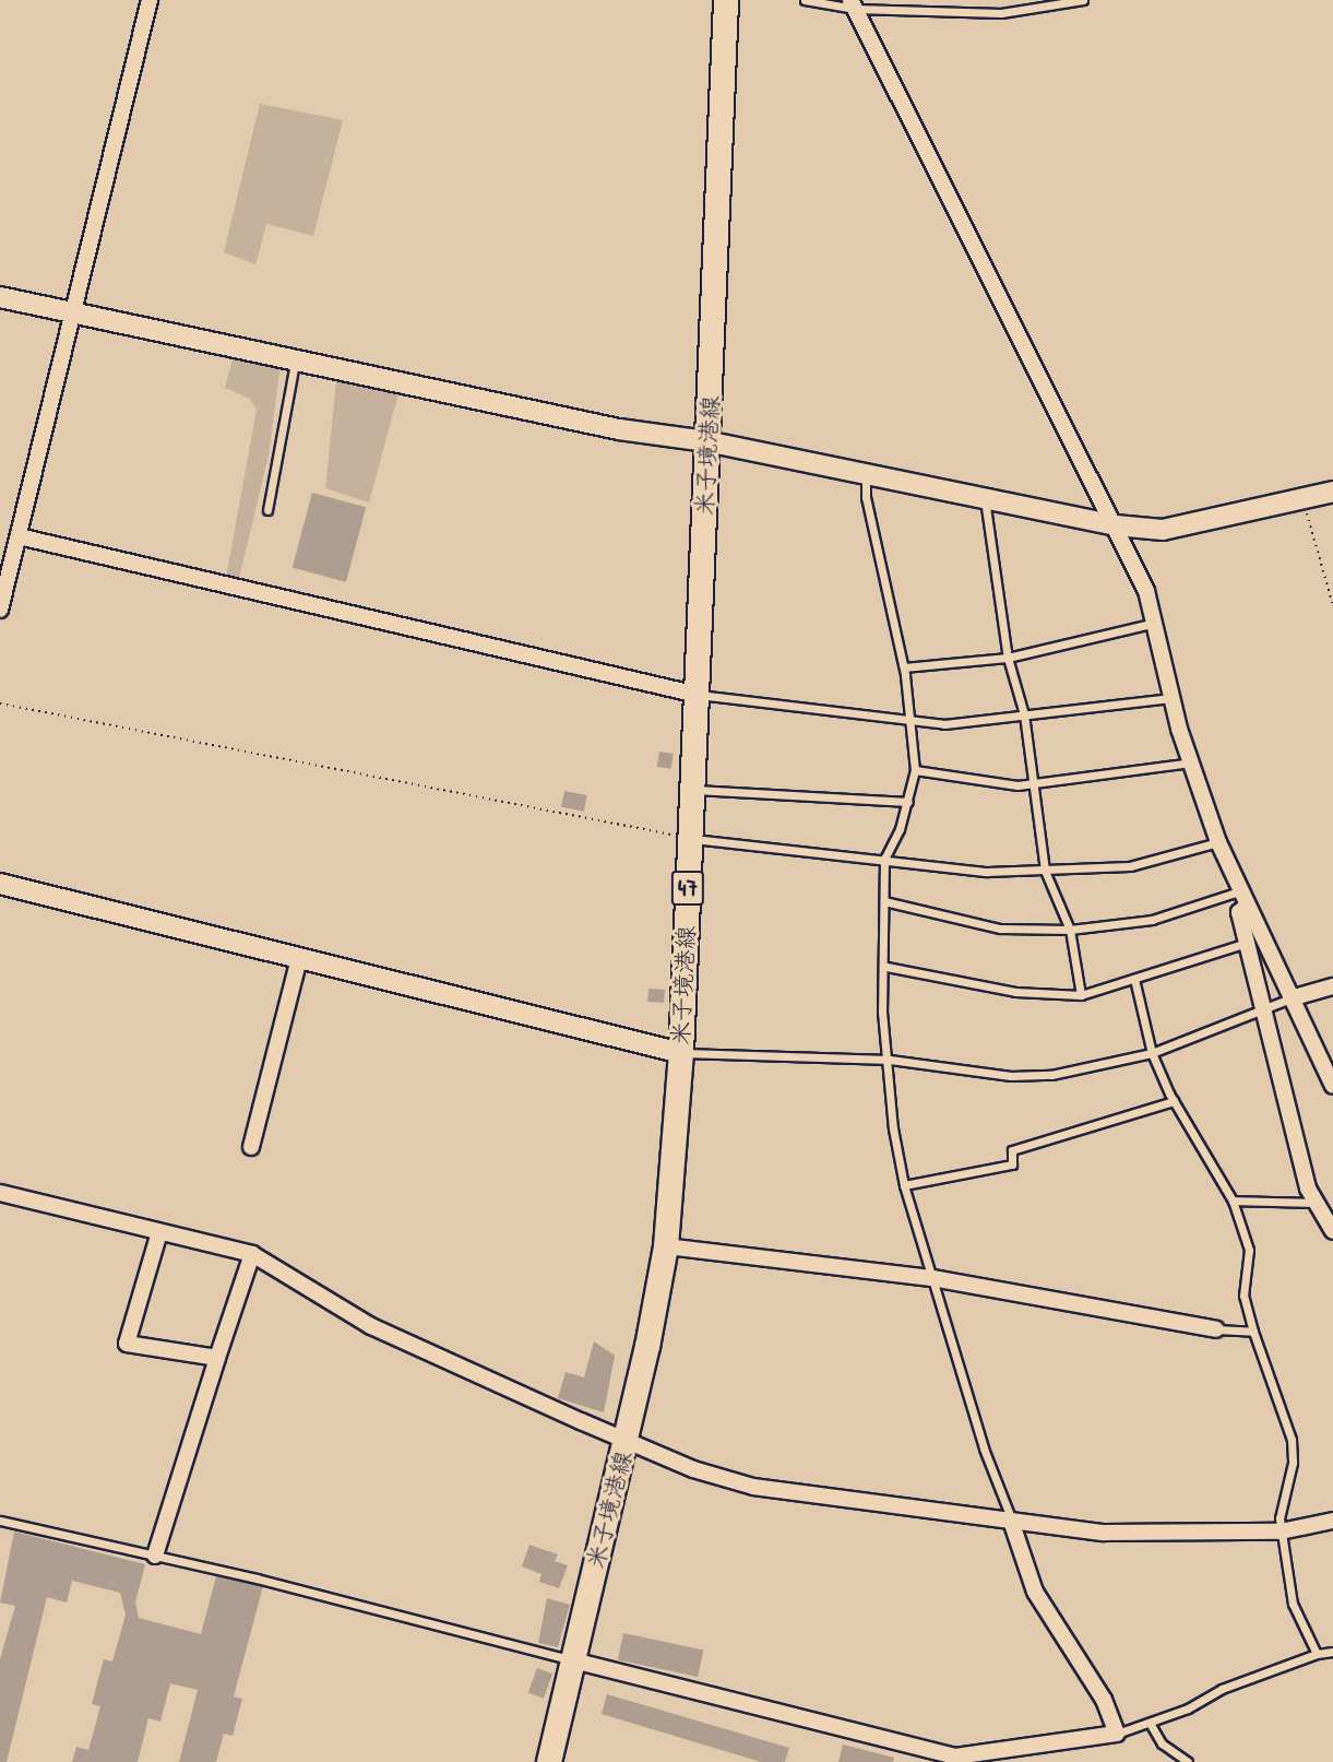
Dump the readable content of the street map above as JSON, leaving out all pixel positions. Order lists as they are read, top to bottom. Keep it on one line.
{"streets":{"main road":["米子境港線","47"]}}
